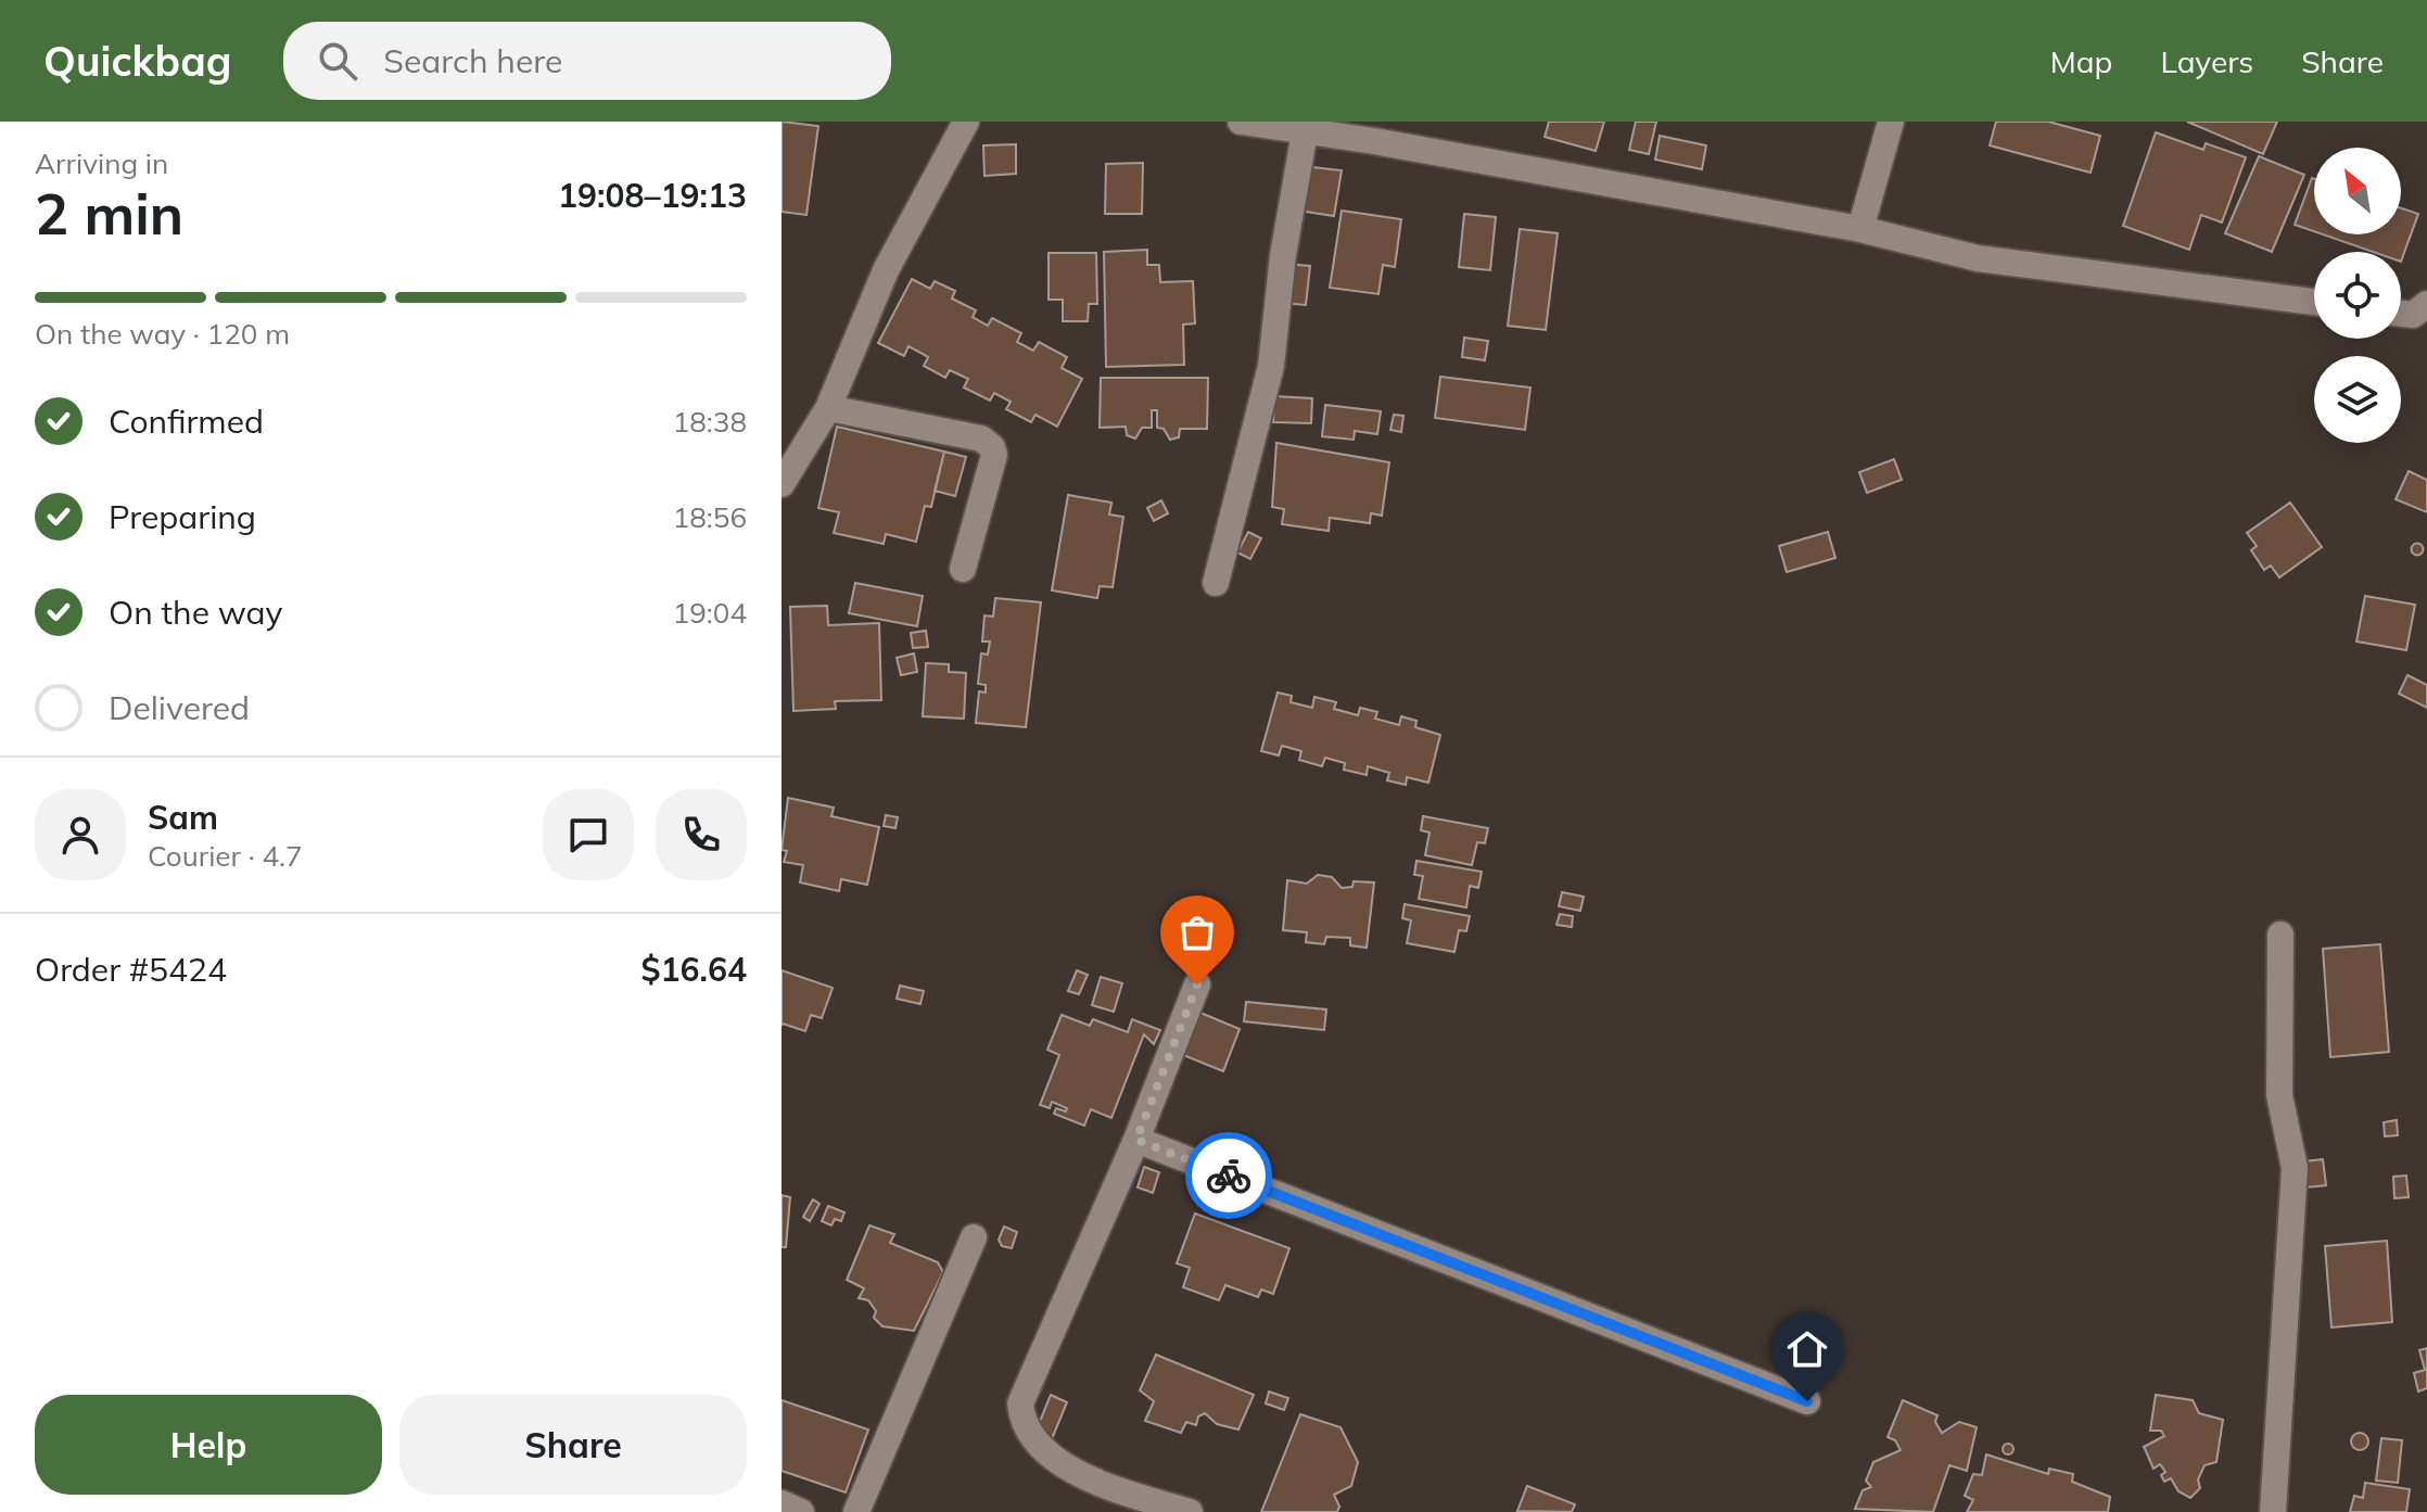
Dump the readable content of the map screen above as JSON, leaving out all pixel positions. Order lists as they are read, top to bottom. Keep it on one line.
{"north":"top left","page":{"header":"Quickbag","search":"Search here","nav":["Map","Layers","Share"],"heading":["2 min","Arriving in","19:08–19:13"],"panel":["Sam","Courier · 4.7","Order #5424","$16.64"],"bar":"On the way · 120 m","list":[["Confirmed","18:38"],["Preparing","18:56"],["On the way","19:04"],"Delivered"],"buttons":["Help","Share"]}}
